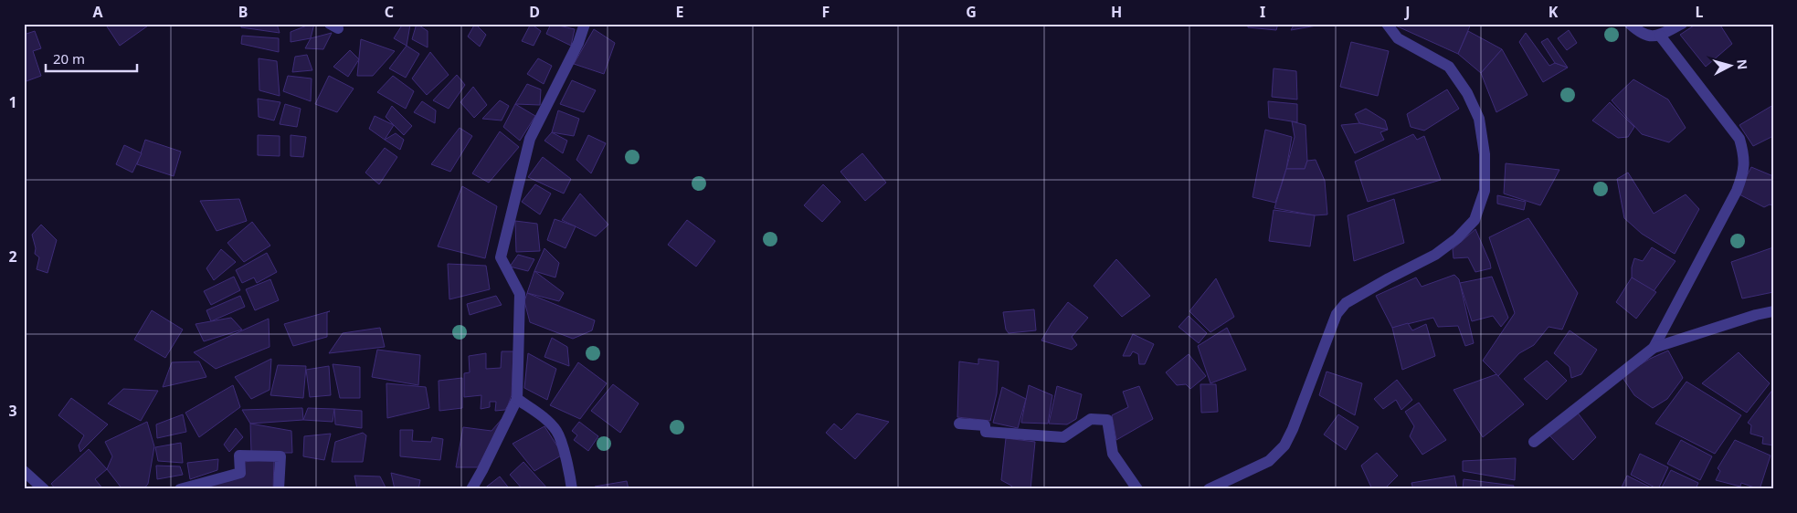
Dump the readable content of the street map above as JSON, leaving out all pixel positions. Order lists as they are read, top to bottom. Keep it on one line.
{"scale_bar":"20 m","north":"right","grid":{"columns":["A","B","C","D","E","F","G","H","I","J","K","L"],"rows":["1","2","3"]}}
